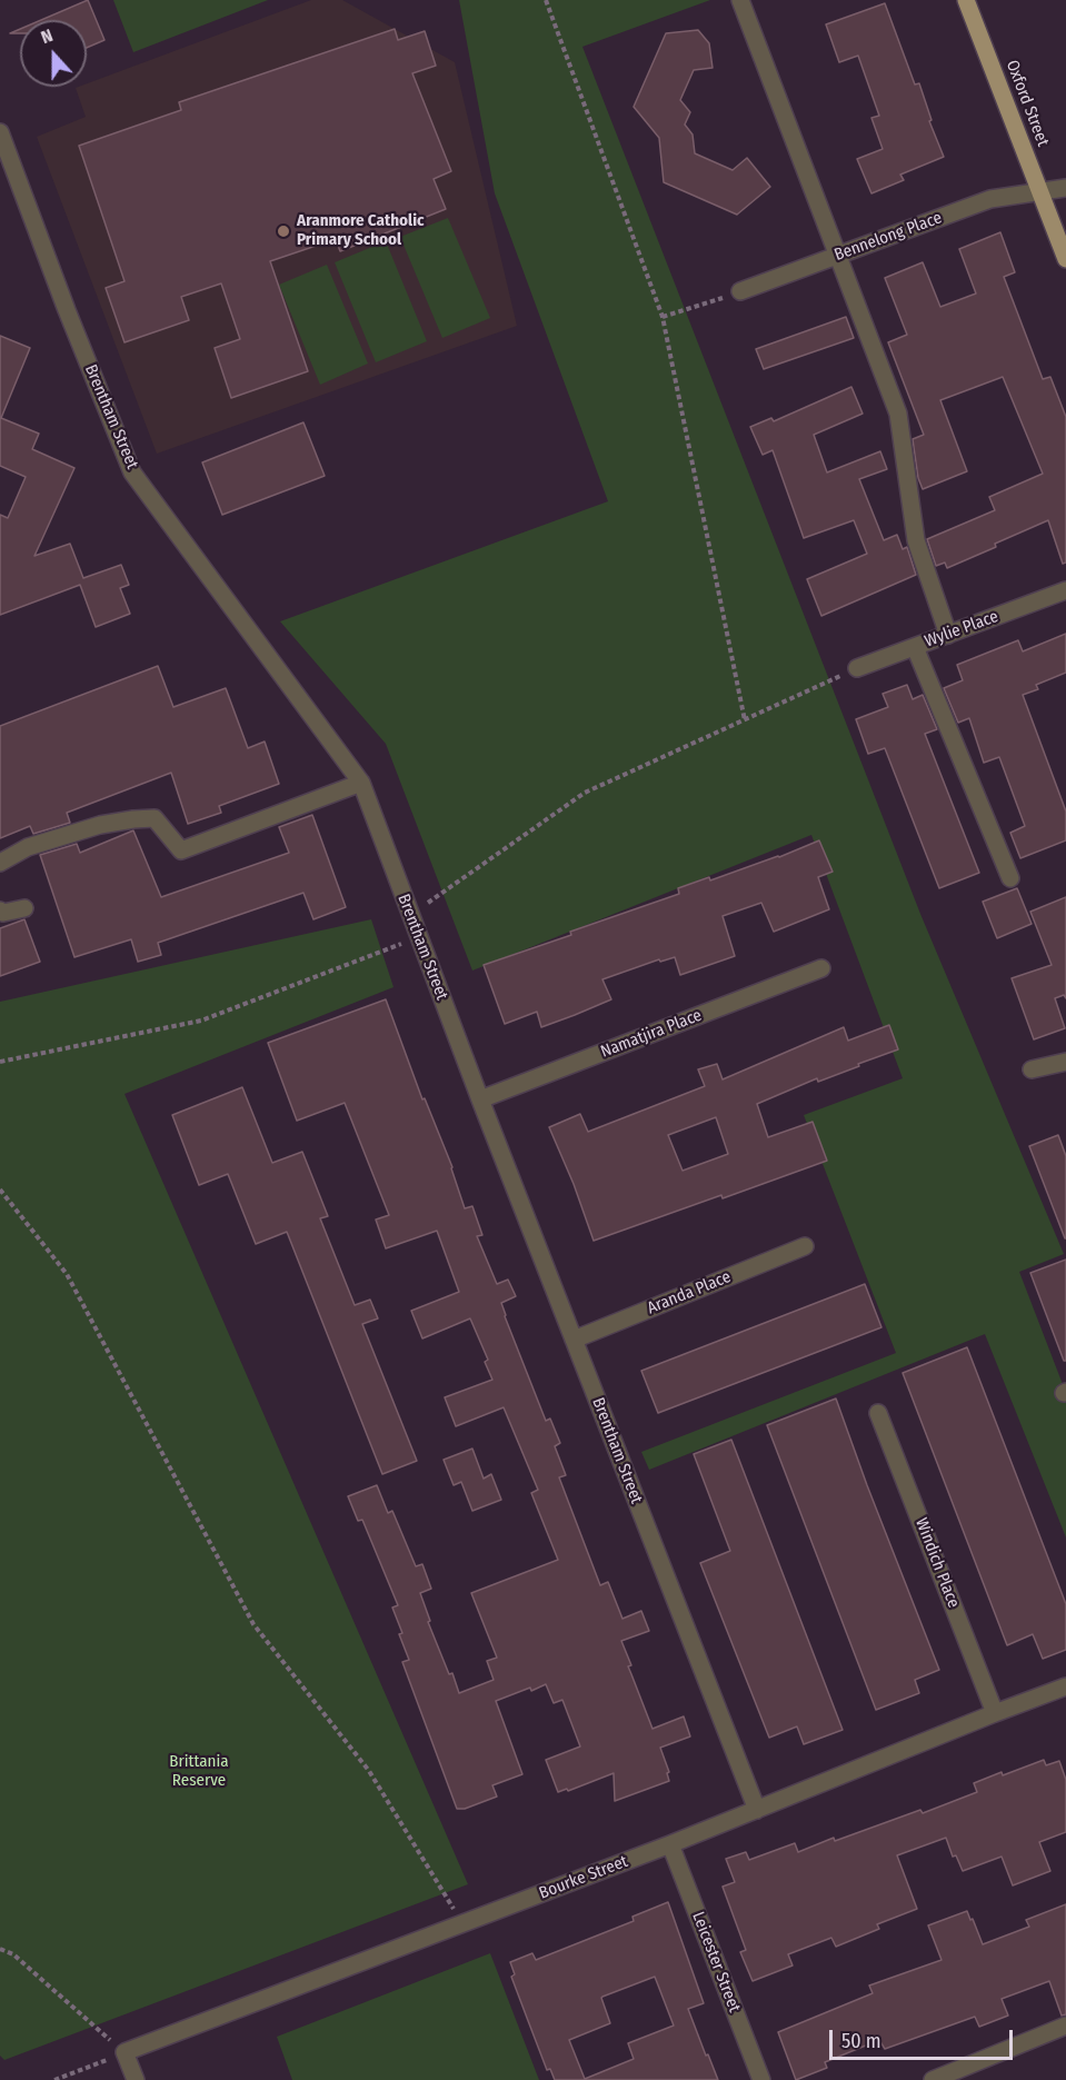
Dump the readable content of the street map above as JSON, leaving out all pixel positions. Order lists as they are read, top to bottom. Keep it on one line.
{"streets":{"main road":["Oxford Street"],"street":["Bennelong Place","Brentham Street","Wylie Place","Namatjira Place","Aranda Place","Windich Place","Bourke Street","Leicester Street"]},"crossings":[["Oxford Street","Bennelong Place"],["Brentham Street","Namatjira Place"],["Brentham Street","Aranda Place"],["Brentham Street","Bourke Street"],["Windich Place","Bourke Street"],["Bourke Street","Leicester Street"]],"parks":["Brittania Reserve"],"places":["Aranmore Catholic Primary School"],"scale_bar":"50 m","north":"top"}
